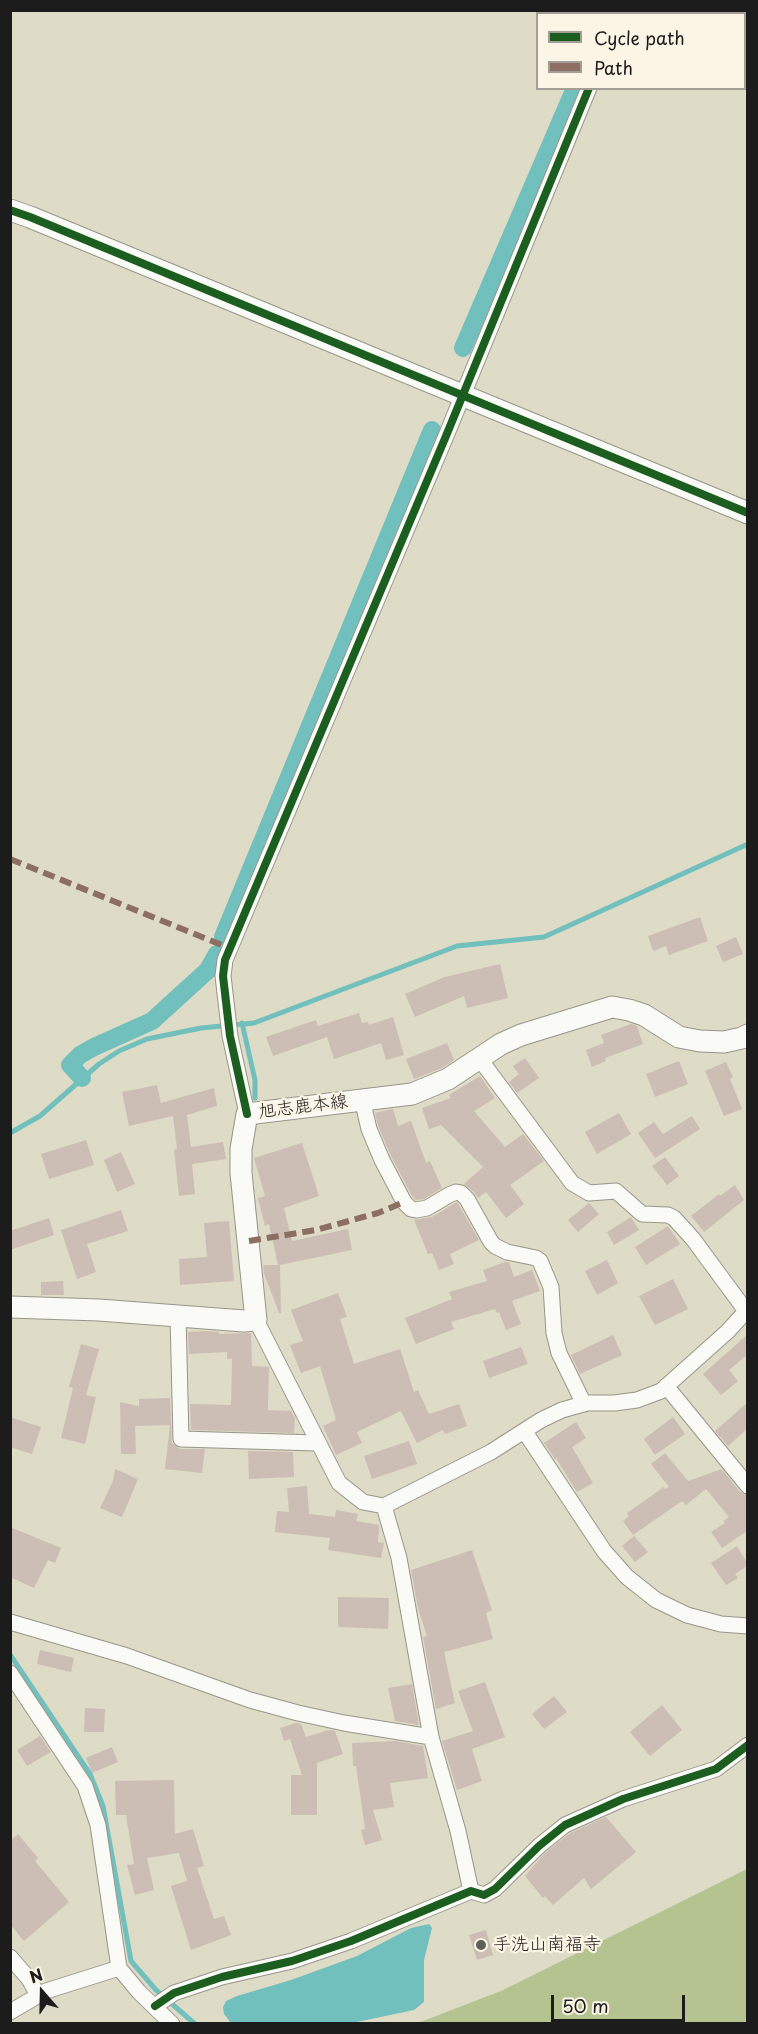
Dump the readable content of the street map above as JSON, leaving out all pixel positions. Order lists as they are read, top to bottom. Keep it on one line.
{"streets":{"main road":["旭志鹿本線"]},"places":["手洗山南福寺"],"legend":["Cycle path","Path"],"scale_bar":"50 m","north":"top"}
